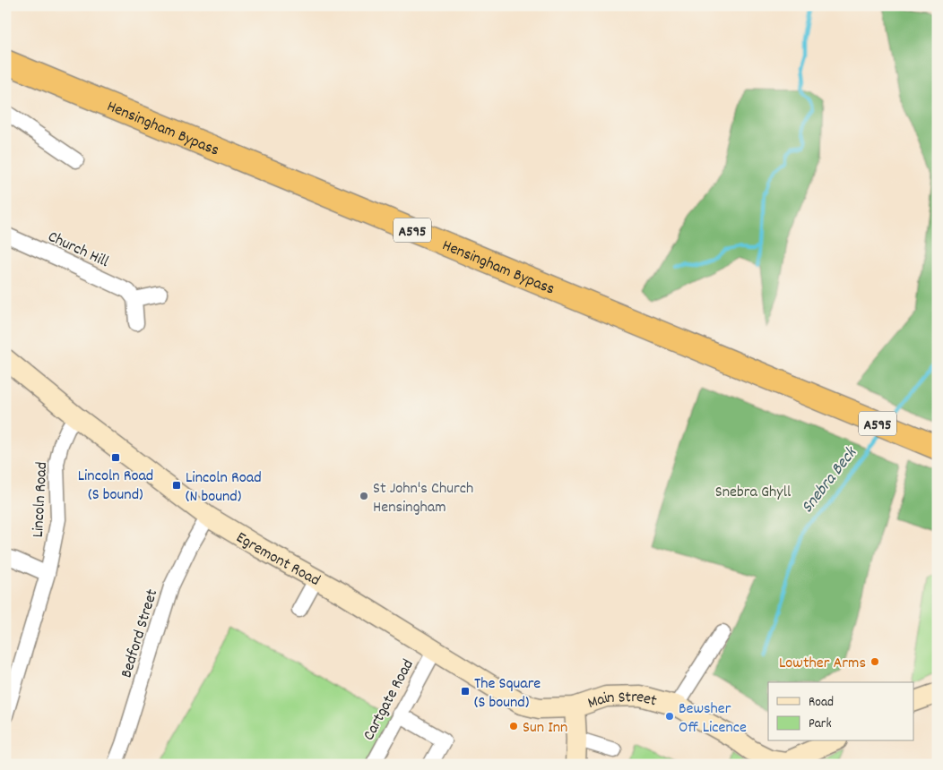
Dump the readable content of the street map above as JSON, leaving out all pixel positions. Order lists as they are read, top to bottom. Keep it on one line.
{"streets":{"highway":["Hensingham Bypass","A595"],"main road":["Egremont Road","Main Street"],"street":["Church Hill","Lincoln Road","Bedford Street","Cartgate Road"]},"crossings":[["Lincoln Road","Egremont Road"],["Egremont Road","Bedford Street"],["Egremont Road","Cartgate Road"],["Egremont Road","Main Street"]],"water":["Snebra Beck"],"parks":["Snebra Ghyll"],"places":{"transit":["Lincoln Road (S bound)","Lincoln Road (N bound)","The Square (S bound)"],"other":["St John's Church Hensingham","Lowther Arms","Bewsher Off Licence","Sun Inn"]},"legend":["Road","Park"]}
